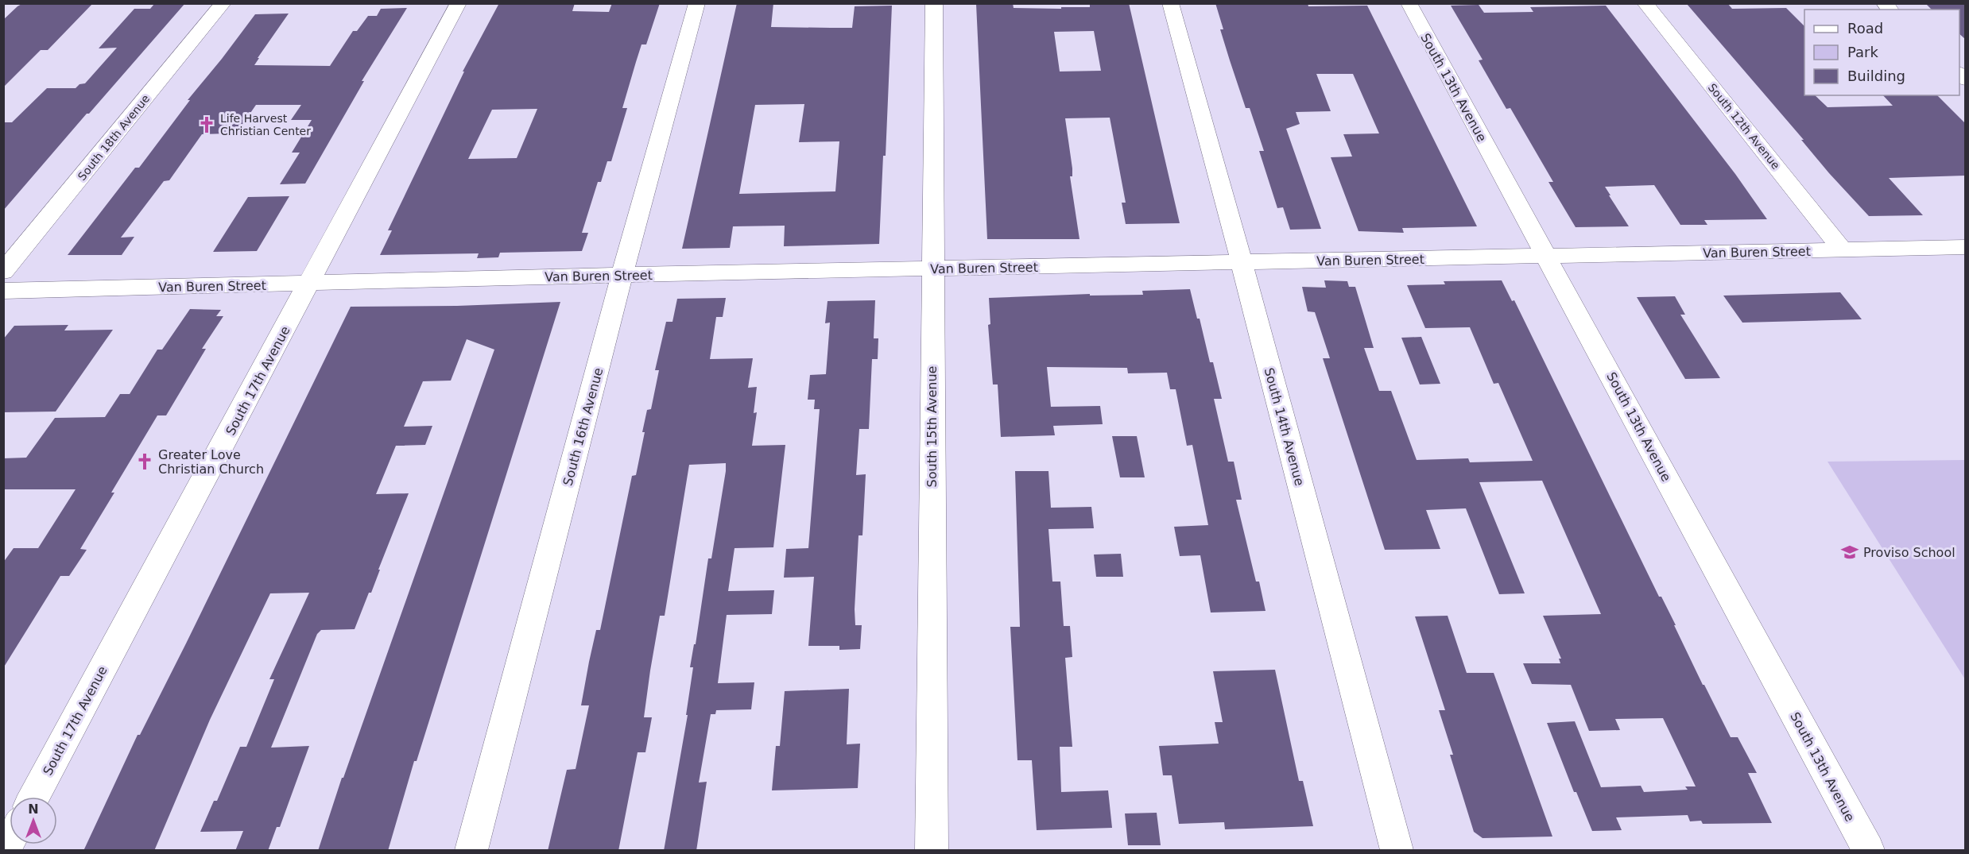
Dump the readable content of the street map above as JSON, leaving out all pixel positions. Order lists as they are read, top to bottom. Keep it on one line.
{"streets":{"street":["South 13th Avenue","South 12th Avenue","South 18th Avenue","Van Buren Street","South 17th Avenue","South 16th Avenue","South 15th Avenue","South 14th Avenue"]},"crossings":[["South 13th Avenue","Van Buren Street"],["South 12th Avenue","Van Buren Street"],["Van Buren Street","South 17th Avenue"],["Van Buren Street","South 16th Avenue"],["Van Buren Street","South 15th Avenue"],["Van Buren Street","South 14th Avenue"]],"places":{"church":["Life Harvest Christian Center","Greater Love Christian Church"],"school or university":["Proviso School"]},"legend":["Road","Park","Building"],"north":"top"}
